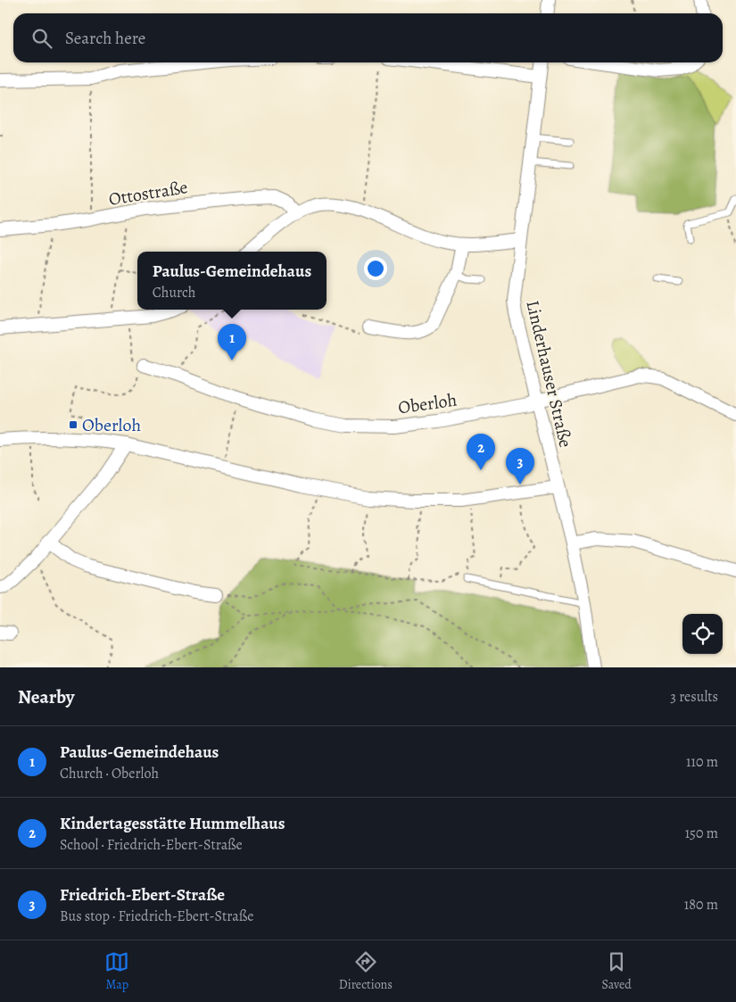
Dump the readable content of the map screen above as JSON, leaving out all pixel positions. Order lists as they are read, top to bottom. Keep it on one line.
{"streets":{"street":["Ottostraße","Linderhauser Straße","Oberloh"]},"crossings":[["Linderhauser Straße","Oberloh"]],"places":{"transit":["Oberloh"]},"page":{"search":"Search here","popup":["Paulus-Gemeindehaus","Church"],"pins":["1","2","3"],"heading":["Nearby","3 results"],"list":[{"mark":"1","name":"Paulus-Gemeindehaus","note":"Church · Oberloh","value":"110 m"},{"mark":"2","name":"Kindertagesstätte Hummelhaus","note":"School · Friedrich-Ebert-Straße","value":"150 m"},{"mark":"3","name":"Friedrich-Ebert-Straße","note":"Bus stop · Friedrich-Ebert-Straße","value":"180 m"}],"nav":["Map","Directions","Saved"]}}
